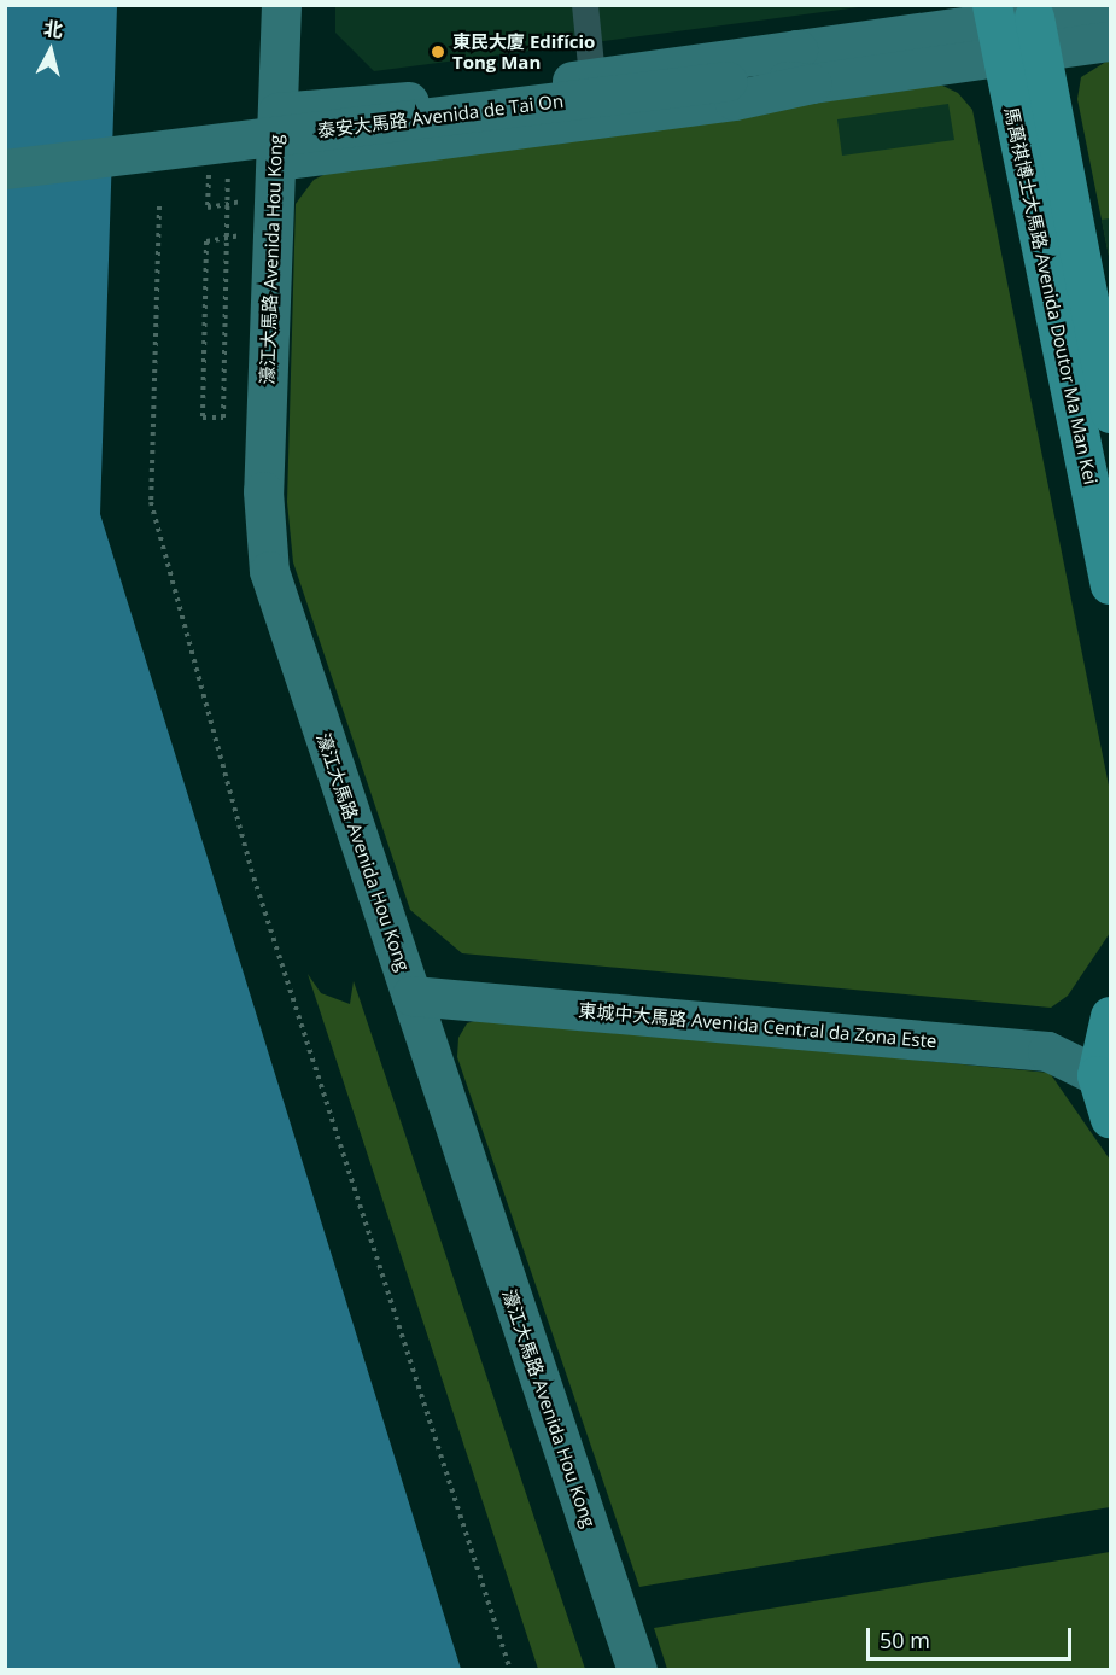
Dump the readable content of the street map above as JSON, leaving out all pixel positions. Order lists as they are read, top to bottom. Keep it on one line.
{"streets":{"main road":["泰安大馬路 Avenida de Tai On","濠江大馬路 Avenida Hou Kong","馬萬祺博士大馬路 Avenida Doutor Ma Man Kei","東城中大馬路 Avenida Central da Zona Este"]},"crossings":[["泰安大馬路 Avenida de Tai On","馬萬祺博士大馬路 Avenida Doutor Ma Man Kei"],["濠江大馬路 Avenida Hou Kong","東城中大馬路 Avenida Central da Zona Este"]],"places":["東民大廈 Edifício Tong Man"],"scale_bar":"50 m","north":"top"}
